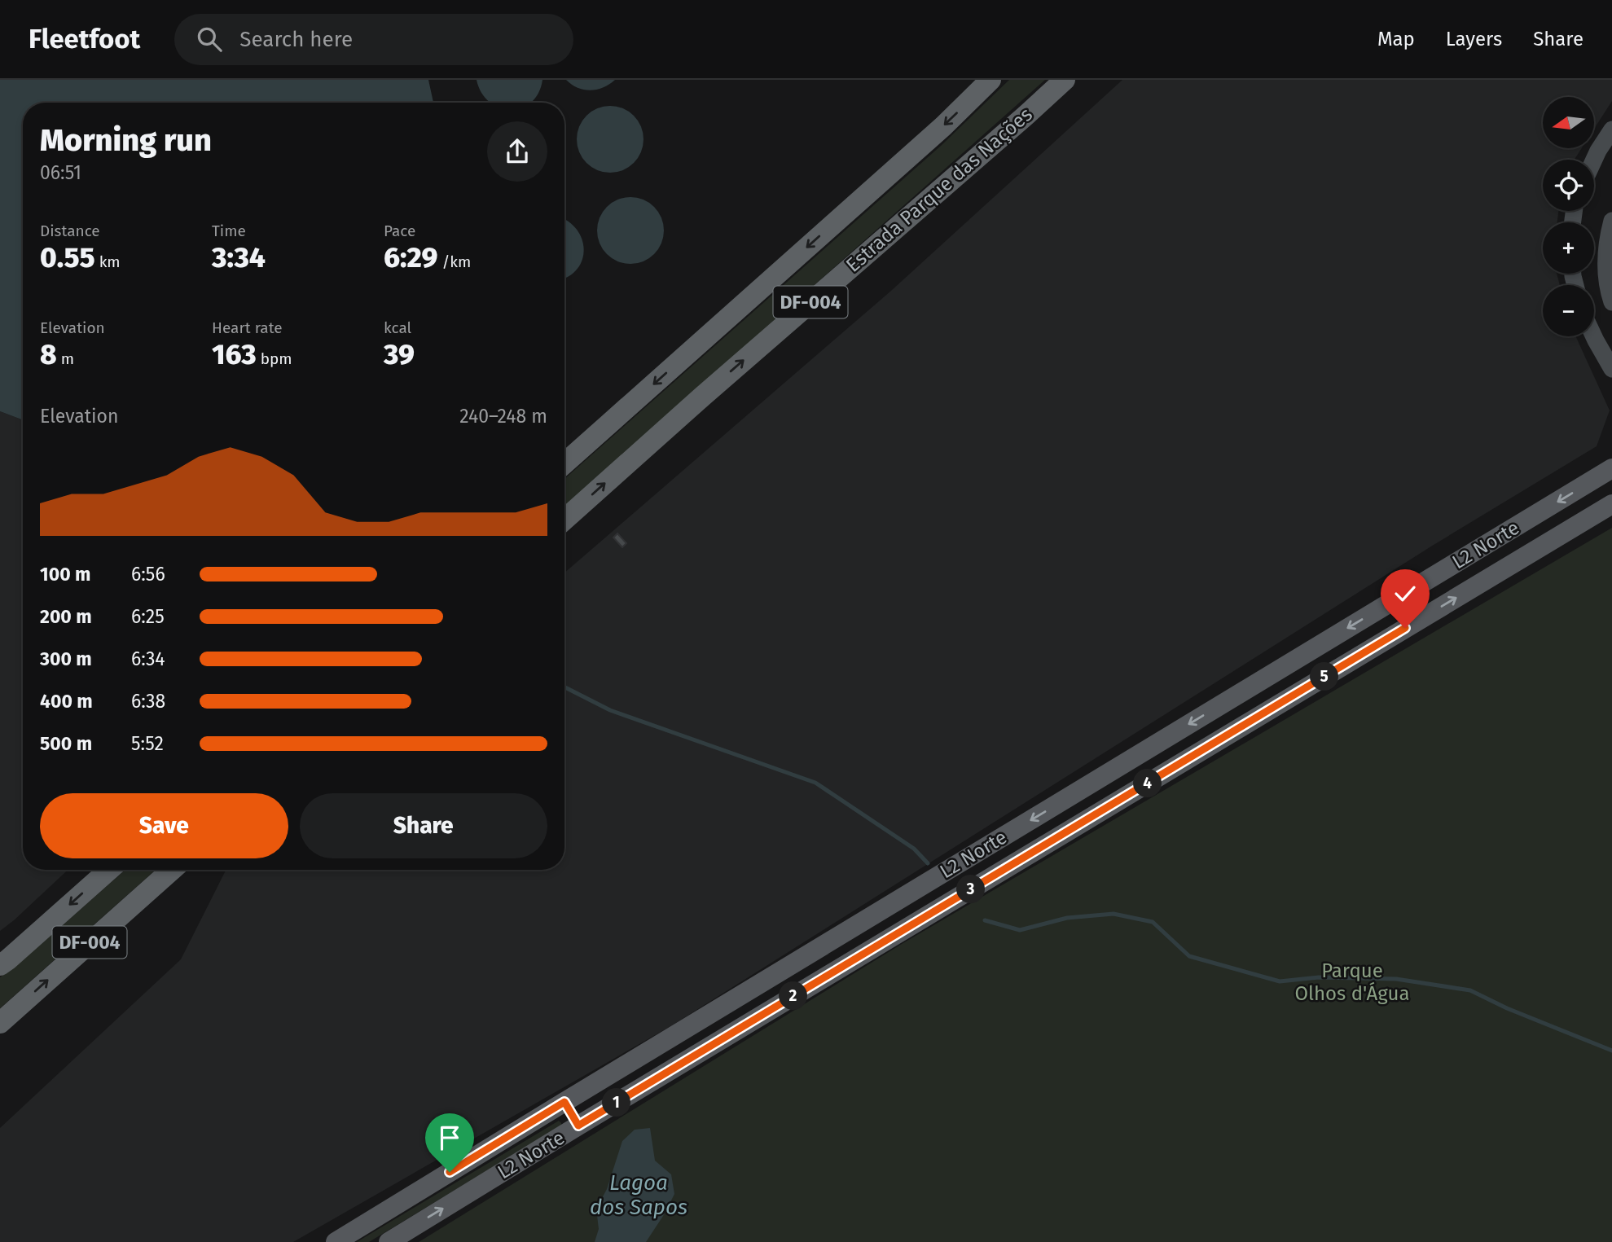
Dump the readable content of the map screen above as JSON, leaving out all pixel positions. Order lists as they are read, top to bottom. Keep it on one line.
{"streets":{"highway":["Estrada Parque das Nações","DF-004"],"main road":["L2 Norte"]},"water":["Lagoa dos Sapos"],"parks":["Parque Olhos d'Água"],"north":"left","page":{"header":"Fleetfoot","search":"Search here","nav":["Map","Layers","Share"],"map_buttons":["+","−"],"heading":["Morning run","06:51"],"stats":[["Distance","0.55 km"],["Time","3:34"],["Pace","6:29 /km"],["Elevation","8 m"],["Heart rate","163 bpm"],["kcal","39"]],"chart":["Elevation","240–248 m"],"list":[{"name":"100 m","note":"6:56"},{"name":"200 m","note":"6:25"},{"name":"300 m","note":"6:34"},{"name":"400 m","note":"6:38"},{"name":"500 m","note":"5:52"}],"pins":["5","4","3","2","1"],"buttons":["Save","Share"]}}
